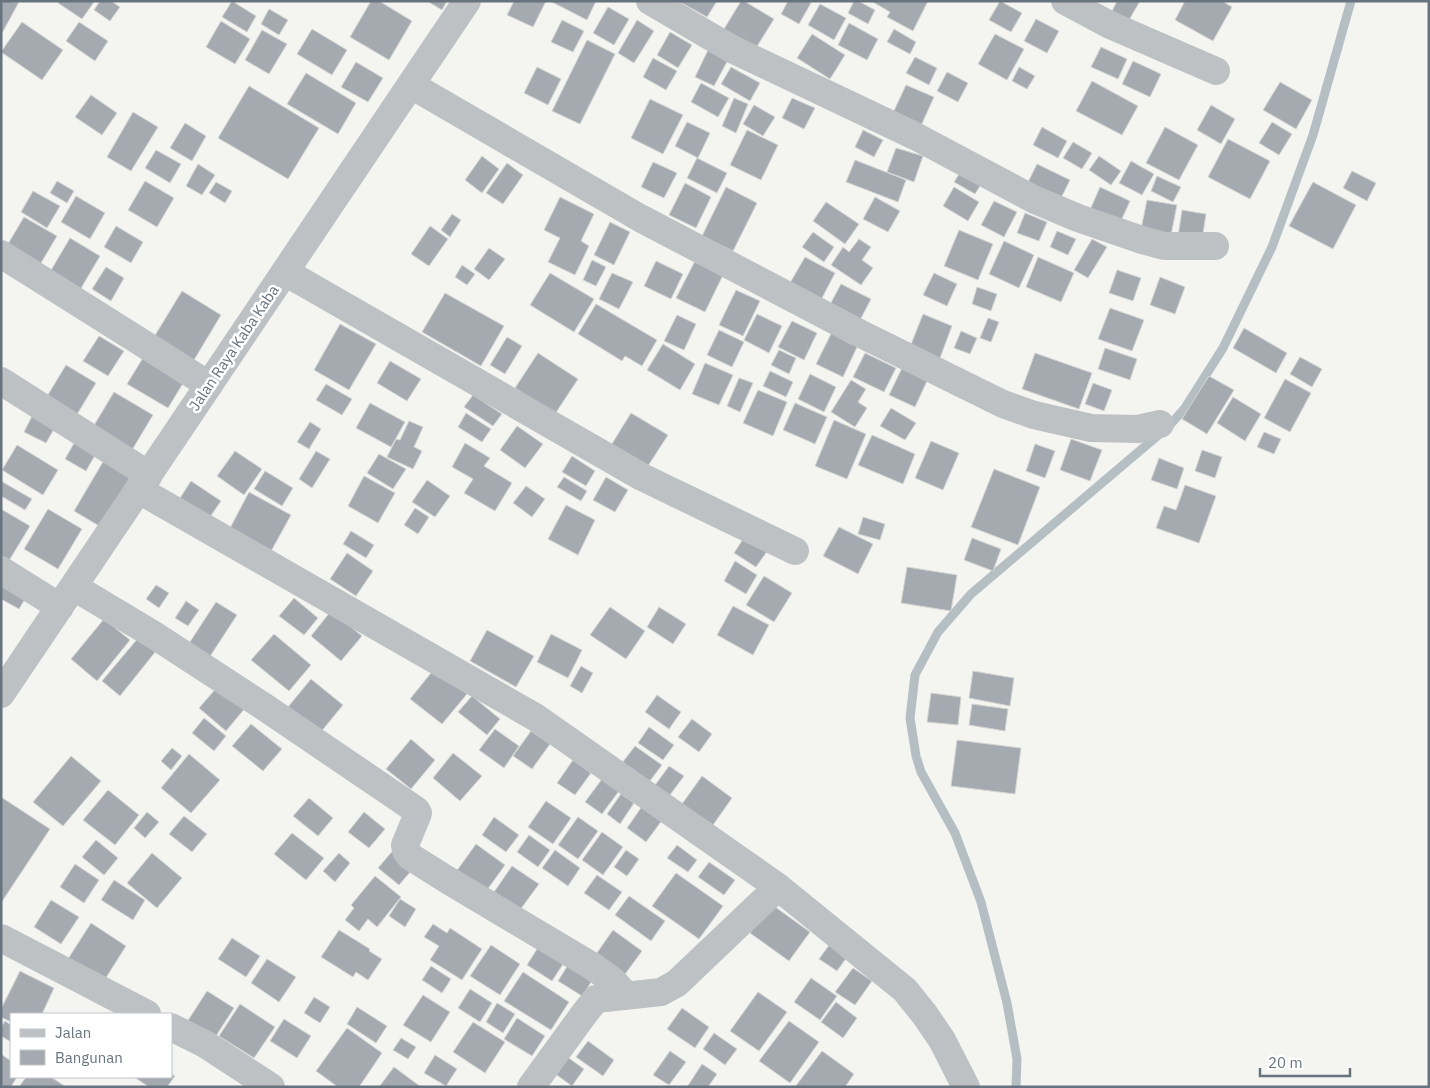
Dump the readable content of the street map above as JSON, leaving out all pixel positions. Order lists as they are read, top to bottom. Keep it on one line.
{"streets":{"street":["Jalan Raya Kaba Kaba"]},"legend":["Jalan","Bangunan"],"scale_bar":"20 m"}
